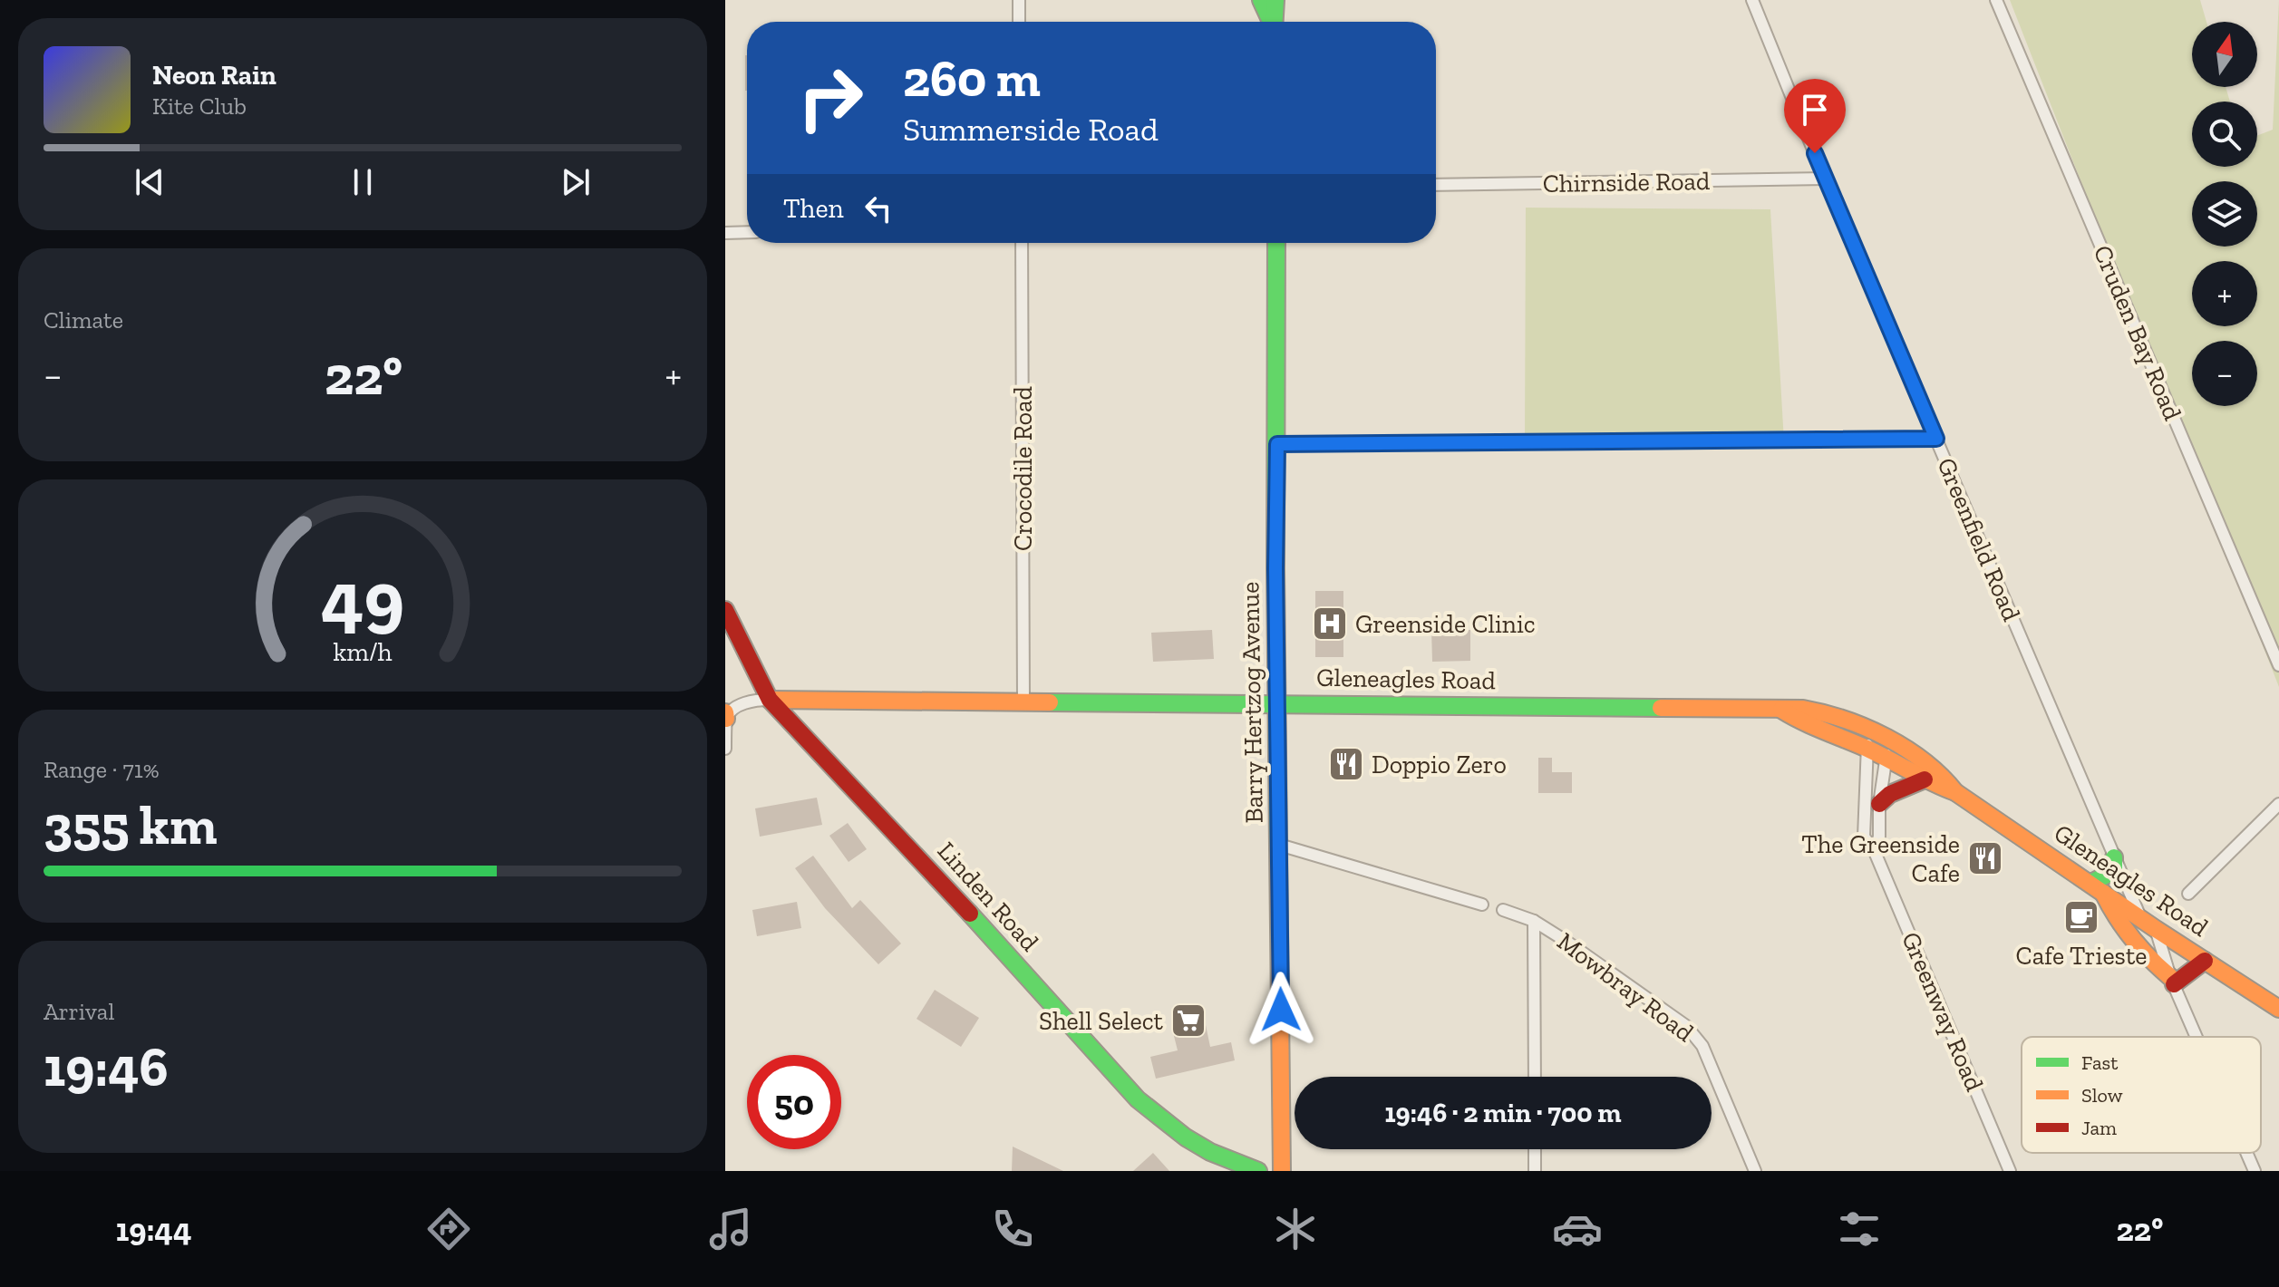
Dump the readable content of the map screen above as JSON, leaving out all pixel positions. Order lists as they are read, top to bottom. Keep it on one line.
{"streets":{"street":["Chirnside Road","Cruden Bay Road","Crocodile Road","Greenfield Road","Gleneagles Road","Barry Hertzog Avenue","Linden Road","Mowbray Road","Greenway Road"]},"crossings":[["Chirnside Road","Greenfield Road"],["Crocodile Road","Gleneagles Road"],["Greenfield Road","Gleneagles Road"],["Gleneagles Road","Barry Hertzog Avenue"],["Gleneagles Road","Linden Road"],["Gleneagles Road","Greenway Road"]],"places":{"hospital":["Greenside Clinic"],"restaurant":["Doppio Zero","The Greenside Cafe"],"cafe":["Cafe Trieste"],"supermarket":["Shell Select"]},"legend":["Fast","Slow","Jam"],"north":"top","page":{"map_buttons":["+","−"],"turn":["260 m","Summerside Road"],"song":["Neon Rain","Kite Club"],"then":"Then","tile":["Climate",["Range · 71%","355 km"],["Arrival","19:46"]],"heat":["−","22°","+"],"limit":"50","trip":"19:46 · 2 min · 700 m","tabs":["19:44","22°"],"gauge":["49","km/h"]}}
